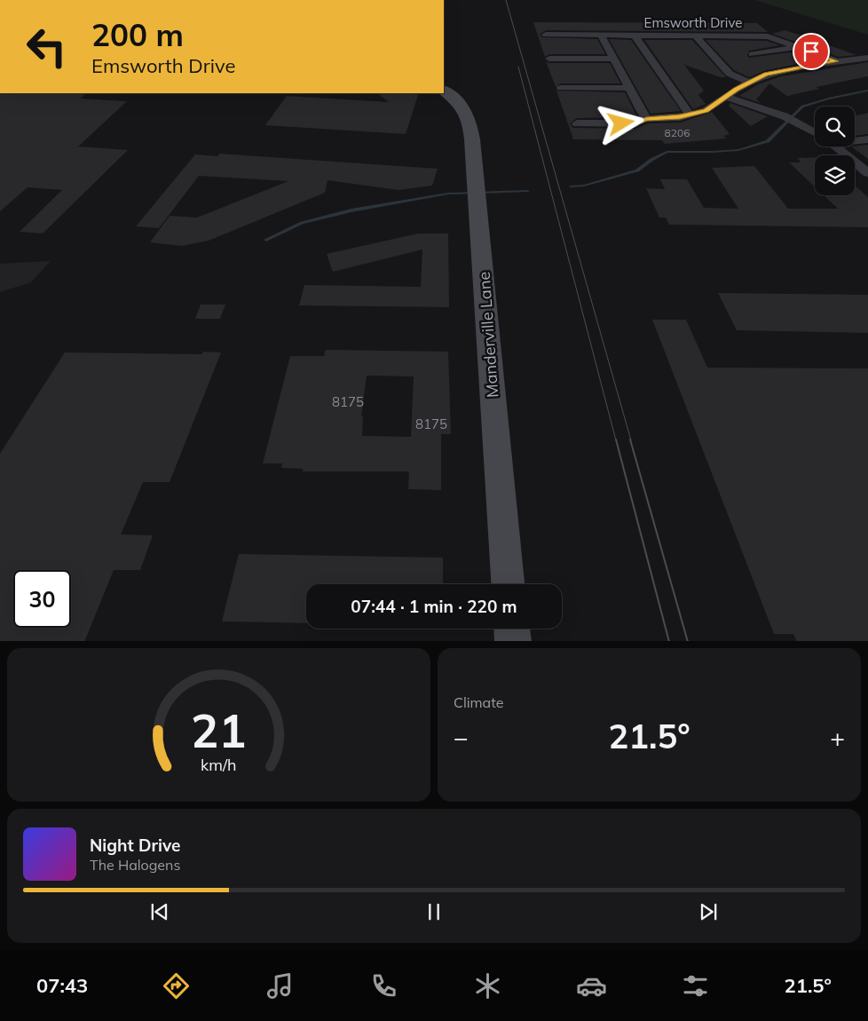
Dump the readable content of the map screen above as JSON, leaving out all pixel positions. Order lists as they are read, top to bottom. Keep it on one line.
{"streets":{"street":["Emsworth Drive","Manderville Lane"]},"house_numbers":["8206","8175","8175"],"page":{"turn":["200 m","Emsworth Drive"],"limit":"30","trip":"07:44 · 1 min · 220 m","tile":"Climate","heat":["−","21.5°","+"],"song":["Night Drive","The Halogens"],"tabs":["07:43","21.5°"],"gauge":["21","km/h"]}}
